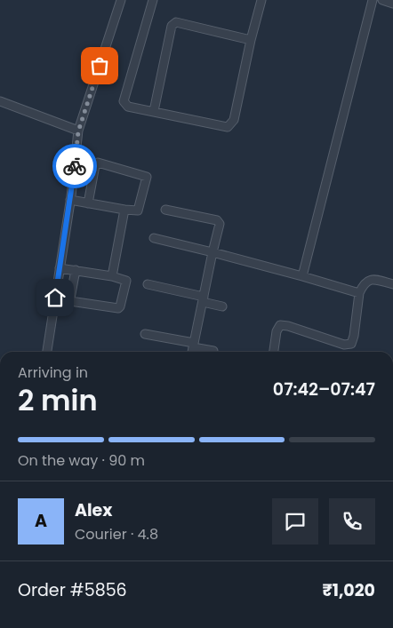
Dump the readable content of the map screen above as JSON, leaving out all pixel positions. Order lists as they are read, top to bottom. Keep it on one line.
{"page":{"heading":["2 min","Arriving in","07:42–07:47"],"panel":["Alex","Courier · 4.8","Order #5856","₹1,020"],"bar":"On the way · 90 m","round":"A"}}
